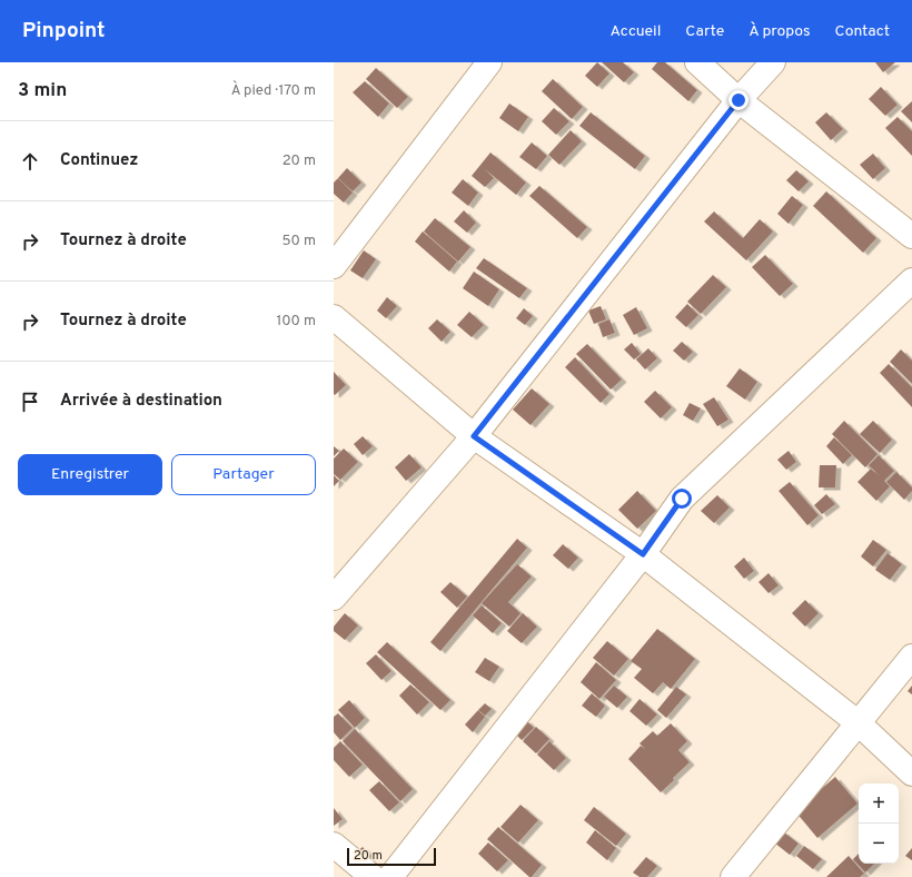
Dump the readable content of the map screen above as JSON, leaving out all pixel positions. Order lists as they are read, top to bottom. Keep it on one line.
{"scale_bar":"20 m","page":{"header":"Pinpoint","nav":["Accueil","Carte","À propos","Contact"],"heading":["3 min","À pied · 170 m"],"list":[["Continuez","20 m"],["Tournez à droite","50 m"],["Tournez à droite","100 m"],"Arrivée à destination"],"buttons":["Enregistrer","Partager"],"map_buttons":["+","−"],"scale":"20 m"}}
